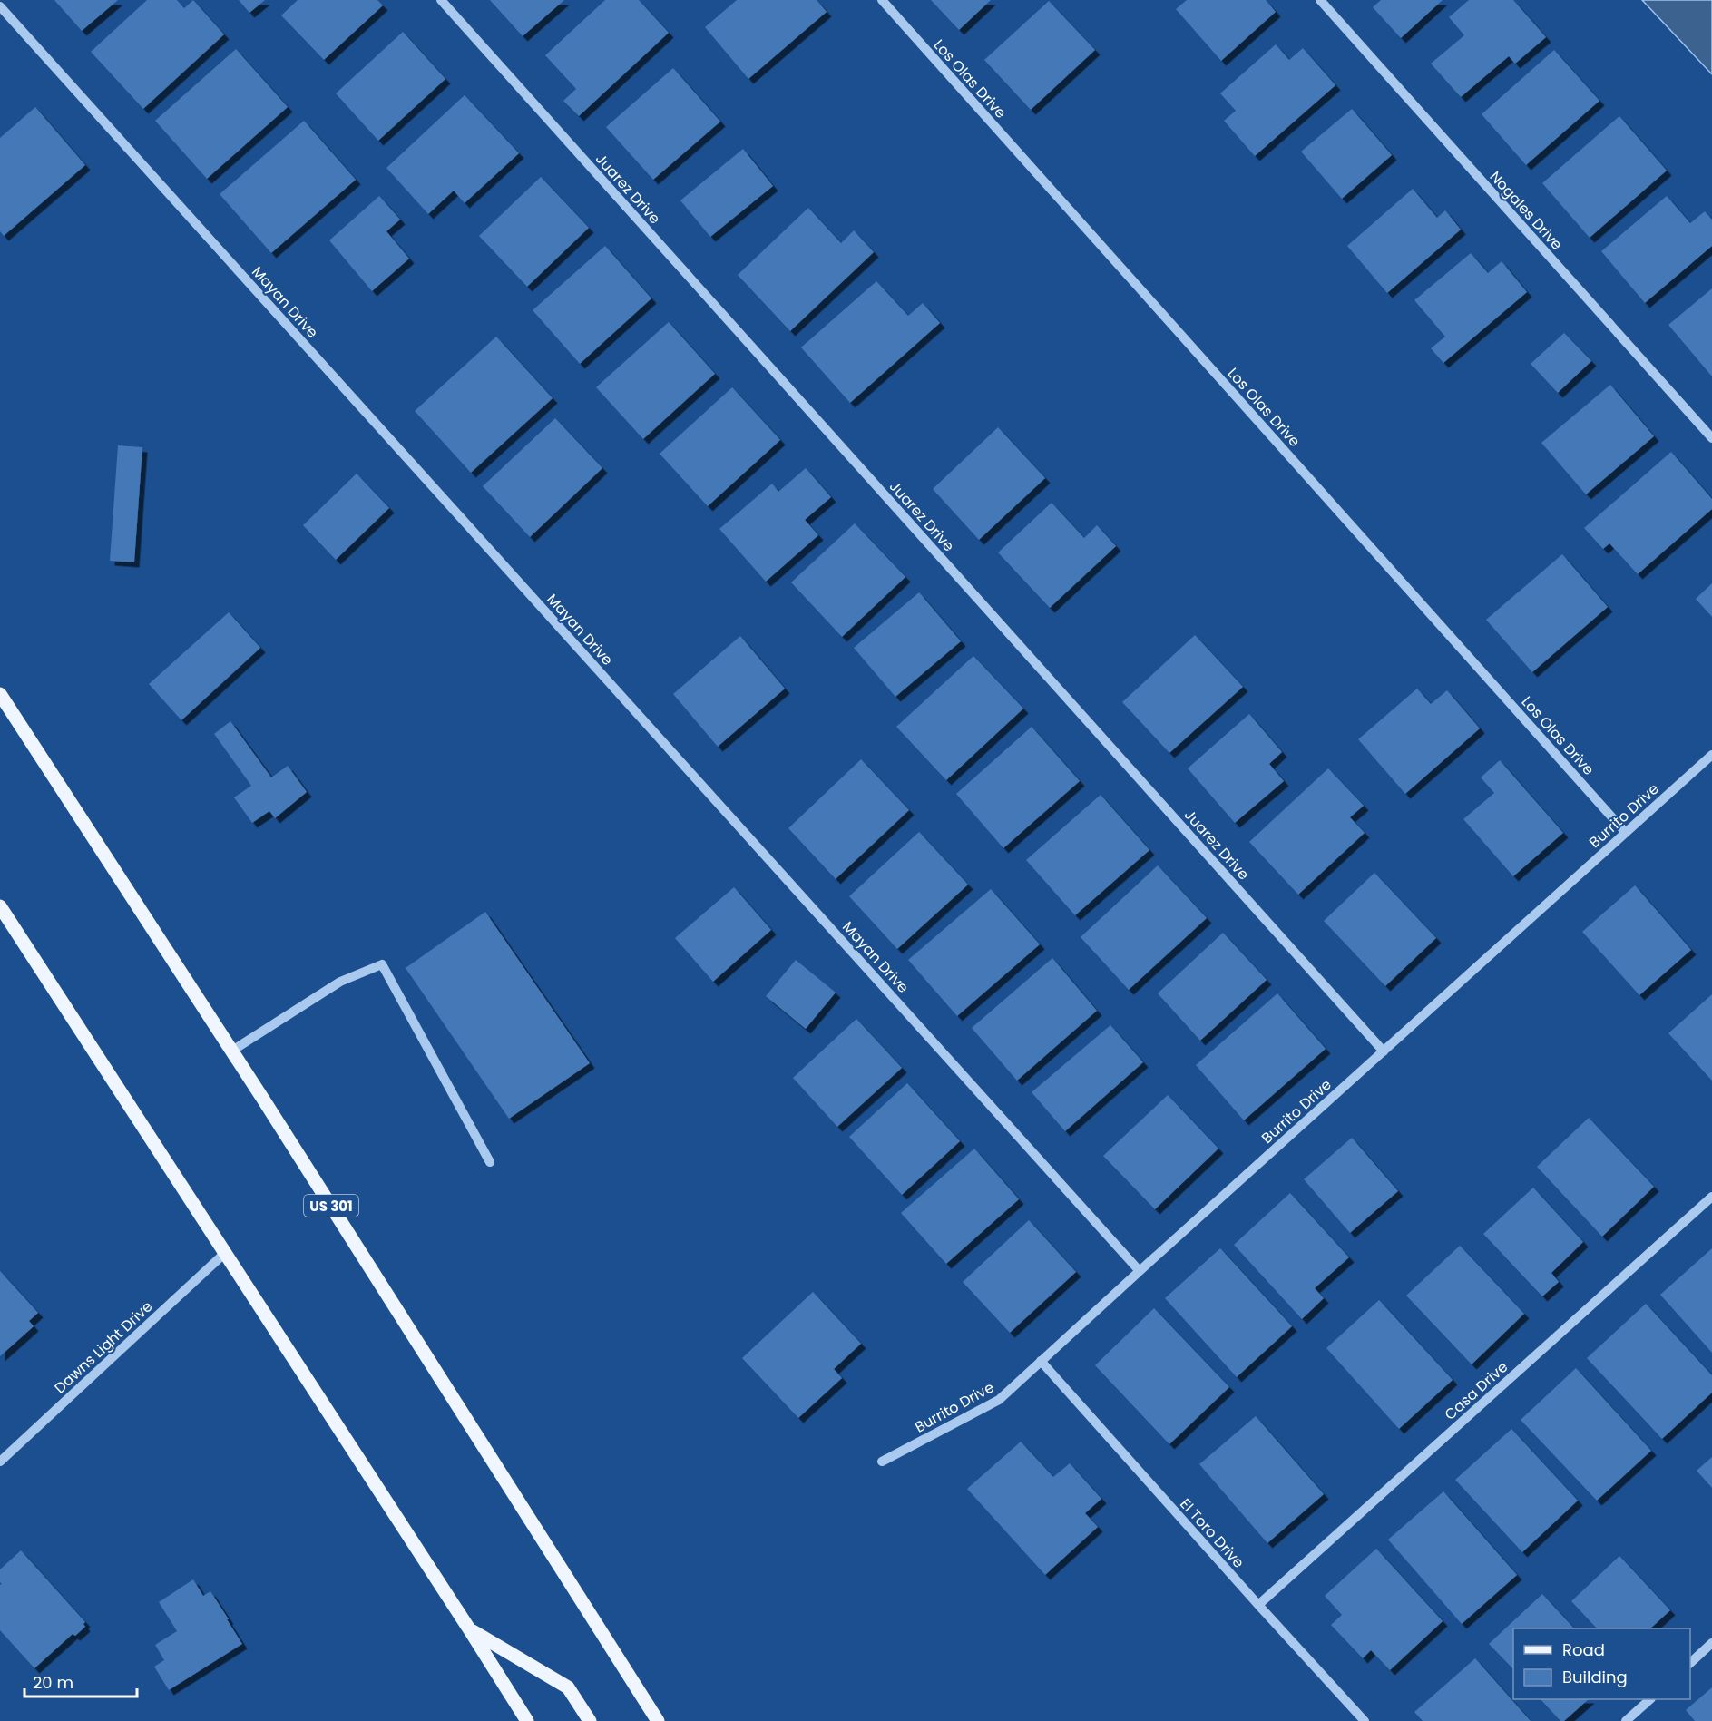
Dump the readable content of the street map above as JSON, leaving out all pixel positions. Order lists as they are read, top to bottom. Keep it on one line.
{"streets":{"main road":["US 301"],"street":["Los Olas Drive","Juarez Drive","Nogales Drive","Mayan Drive","Burrito Drive","Dawns Light Drive","Casa Drive","El Toro Drive"]},"crossings":[["Los Olas Drive","Burrito Drive"],["Juarez Drive","Burrito Drive"],["Mayan Drive","Burrito Drive"],["Burrito Drive","El Toro Drive"],["Casa Drive","El Toro Drive"]],"legend":["Road","Building"],"scale_bar":"20 m"}
